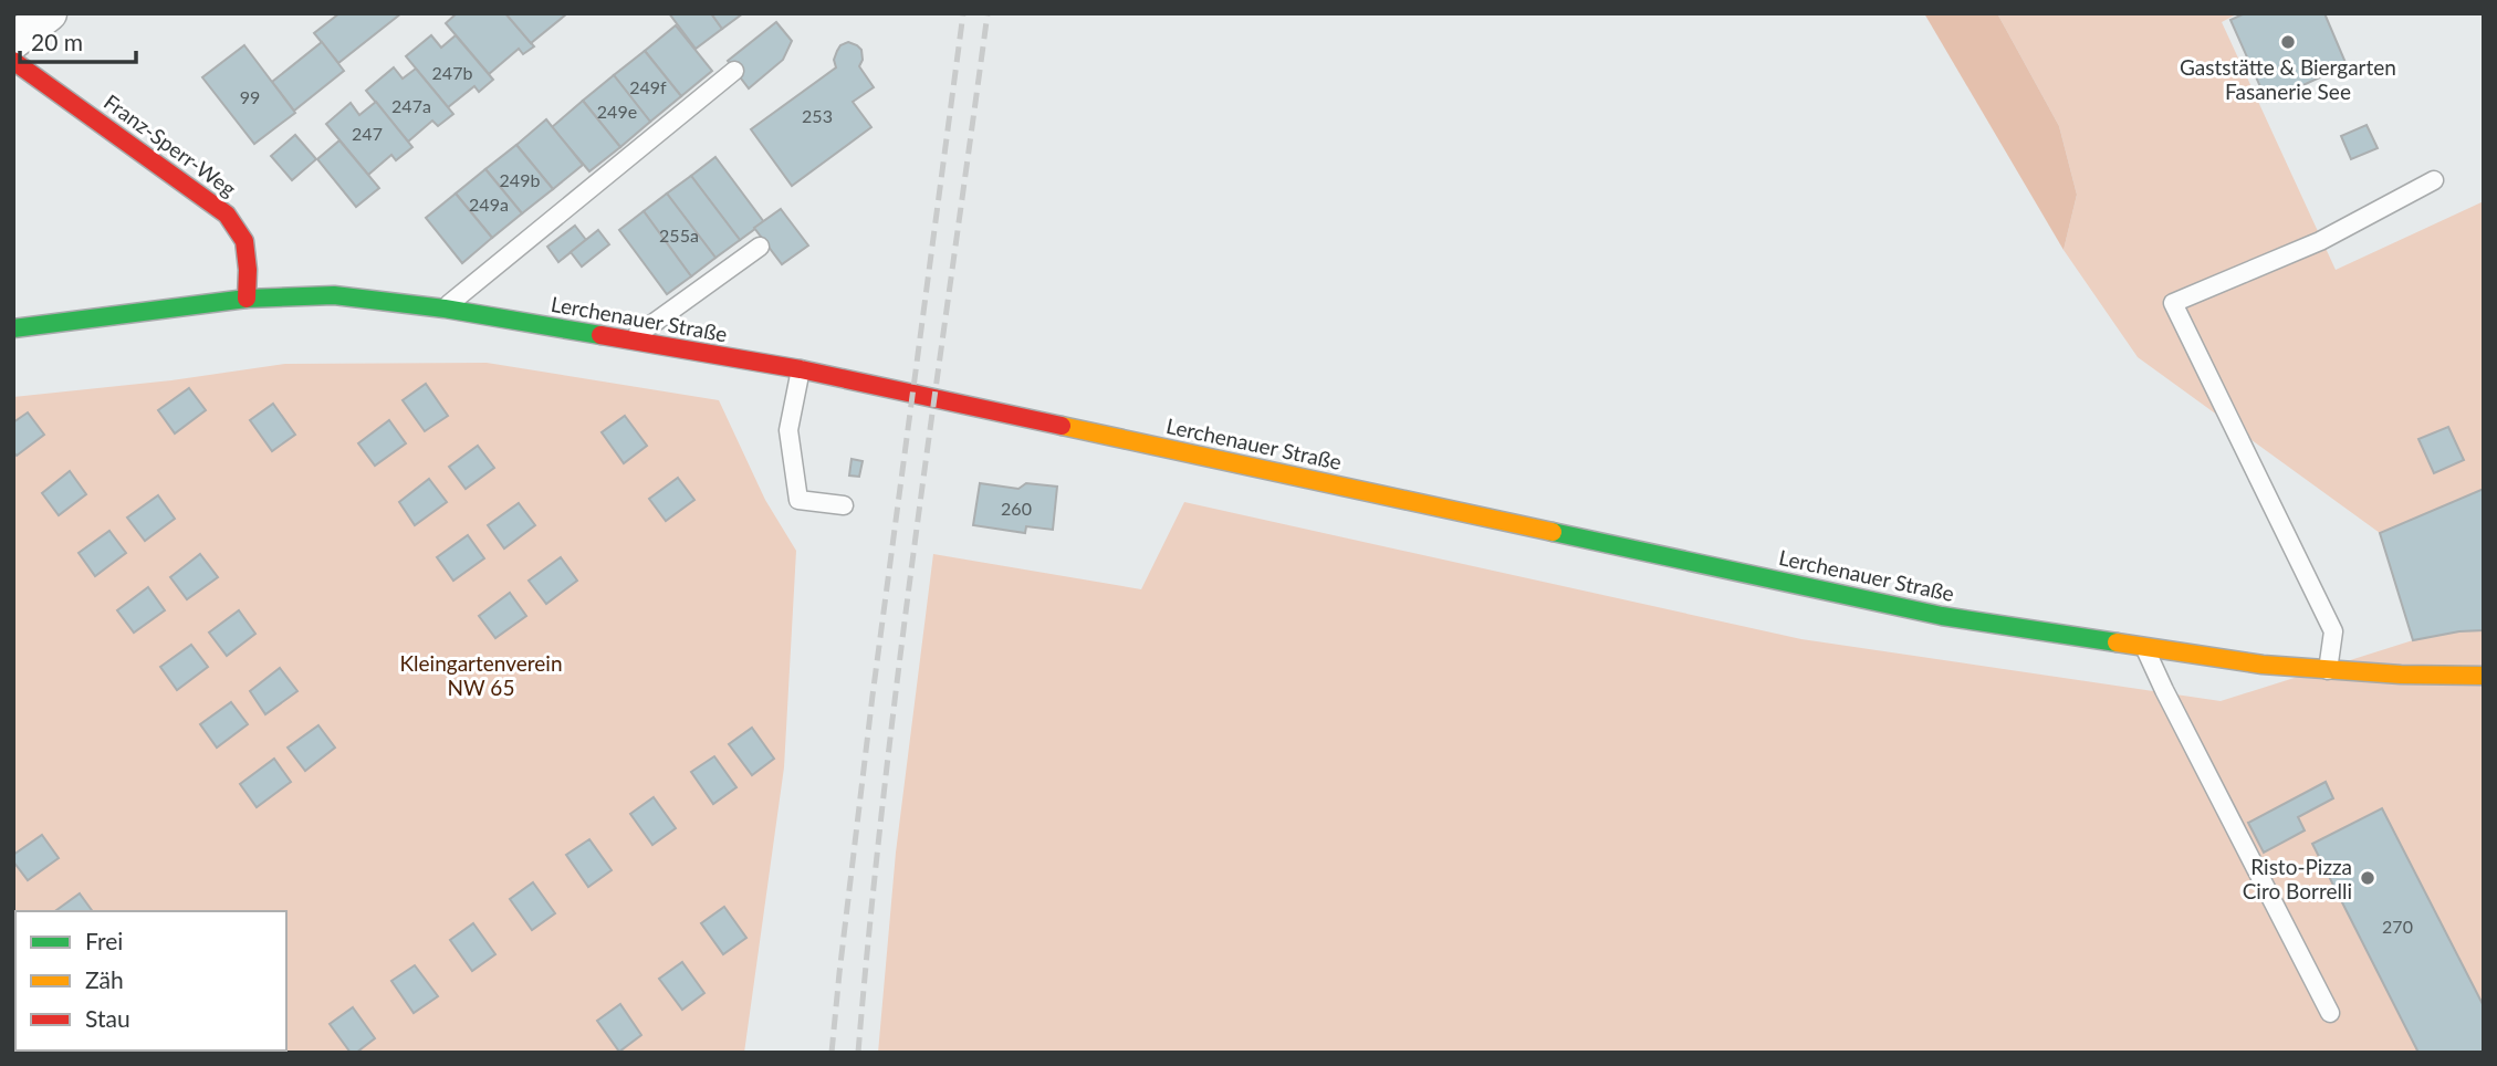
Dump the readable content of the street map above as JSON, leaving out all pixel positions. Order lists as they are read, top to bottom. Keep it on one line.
{"streets":{"main road":["Franz-Sperr-Weg","Lerchenauer Straße"]},"crossings":[["Franz-Sperr-Weg","Lerchenauer Straße"]],"parks":["Kleingartenverein NW 65"],"places":["Gaststätte & Biergarten Fasanerie See","Risto-Pizza Ciro Borrelli"],"house_numbers":["247b","249f","99","247a","249e","253","247","249b","249a","255a","260","270"],"legend":["Frei","Zäh","Stau"],"scale_bar":"20 m"}
